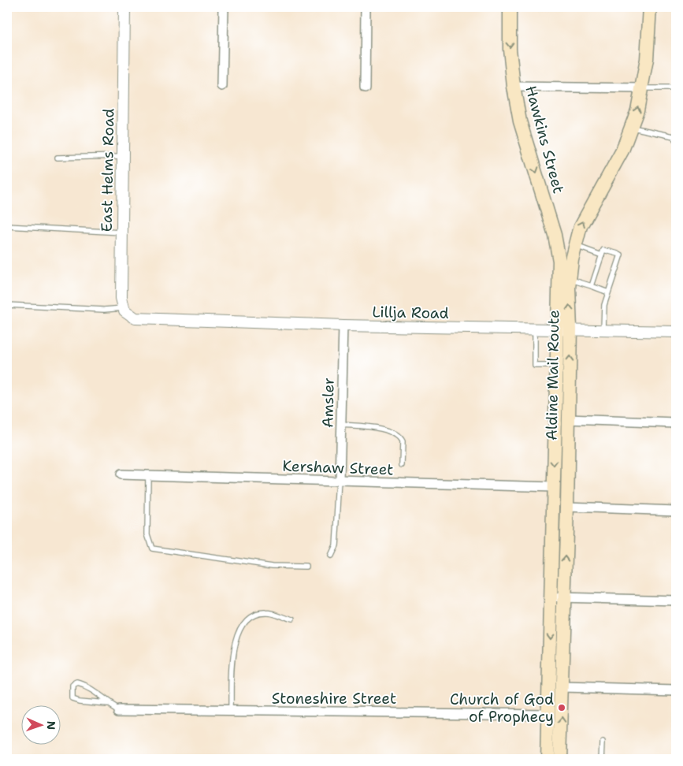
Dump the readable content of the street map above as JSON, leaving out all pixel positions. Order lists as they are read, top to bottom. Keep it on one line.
{"streets":{"main road":["Hawkins Street","Aldine Mail Route"],"street":["East Helms Road","Lillja Road","Amsler","Kershaw Street","Stoneshire Street"]},"crossings":[["Hawkins Street","Aldine Mail Route"],["East Helms Road","Lillja Road"],["Lillja Road","Aldine Mail Route"],["Lillja Road","Amsler"],["Aldine Mail Route","Kershaw Street"],["Aldine Mail Route","Stoneshire Street"],["Amsler","Kershaw Street"]],"one_way":["Hawkins Street"],"places":["Church of God of Prophecy"],"north":"right"}
